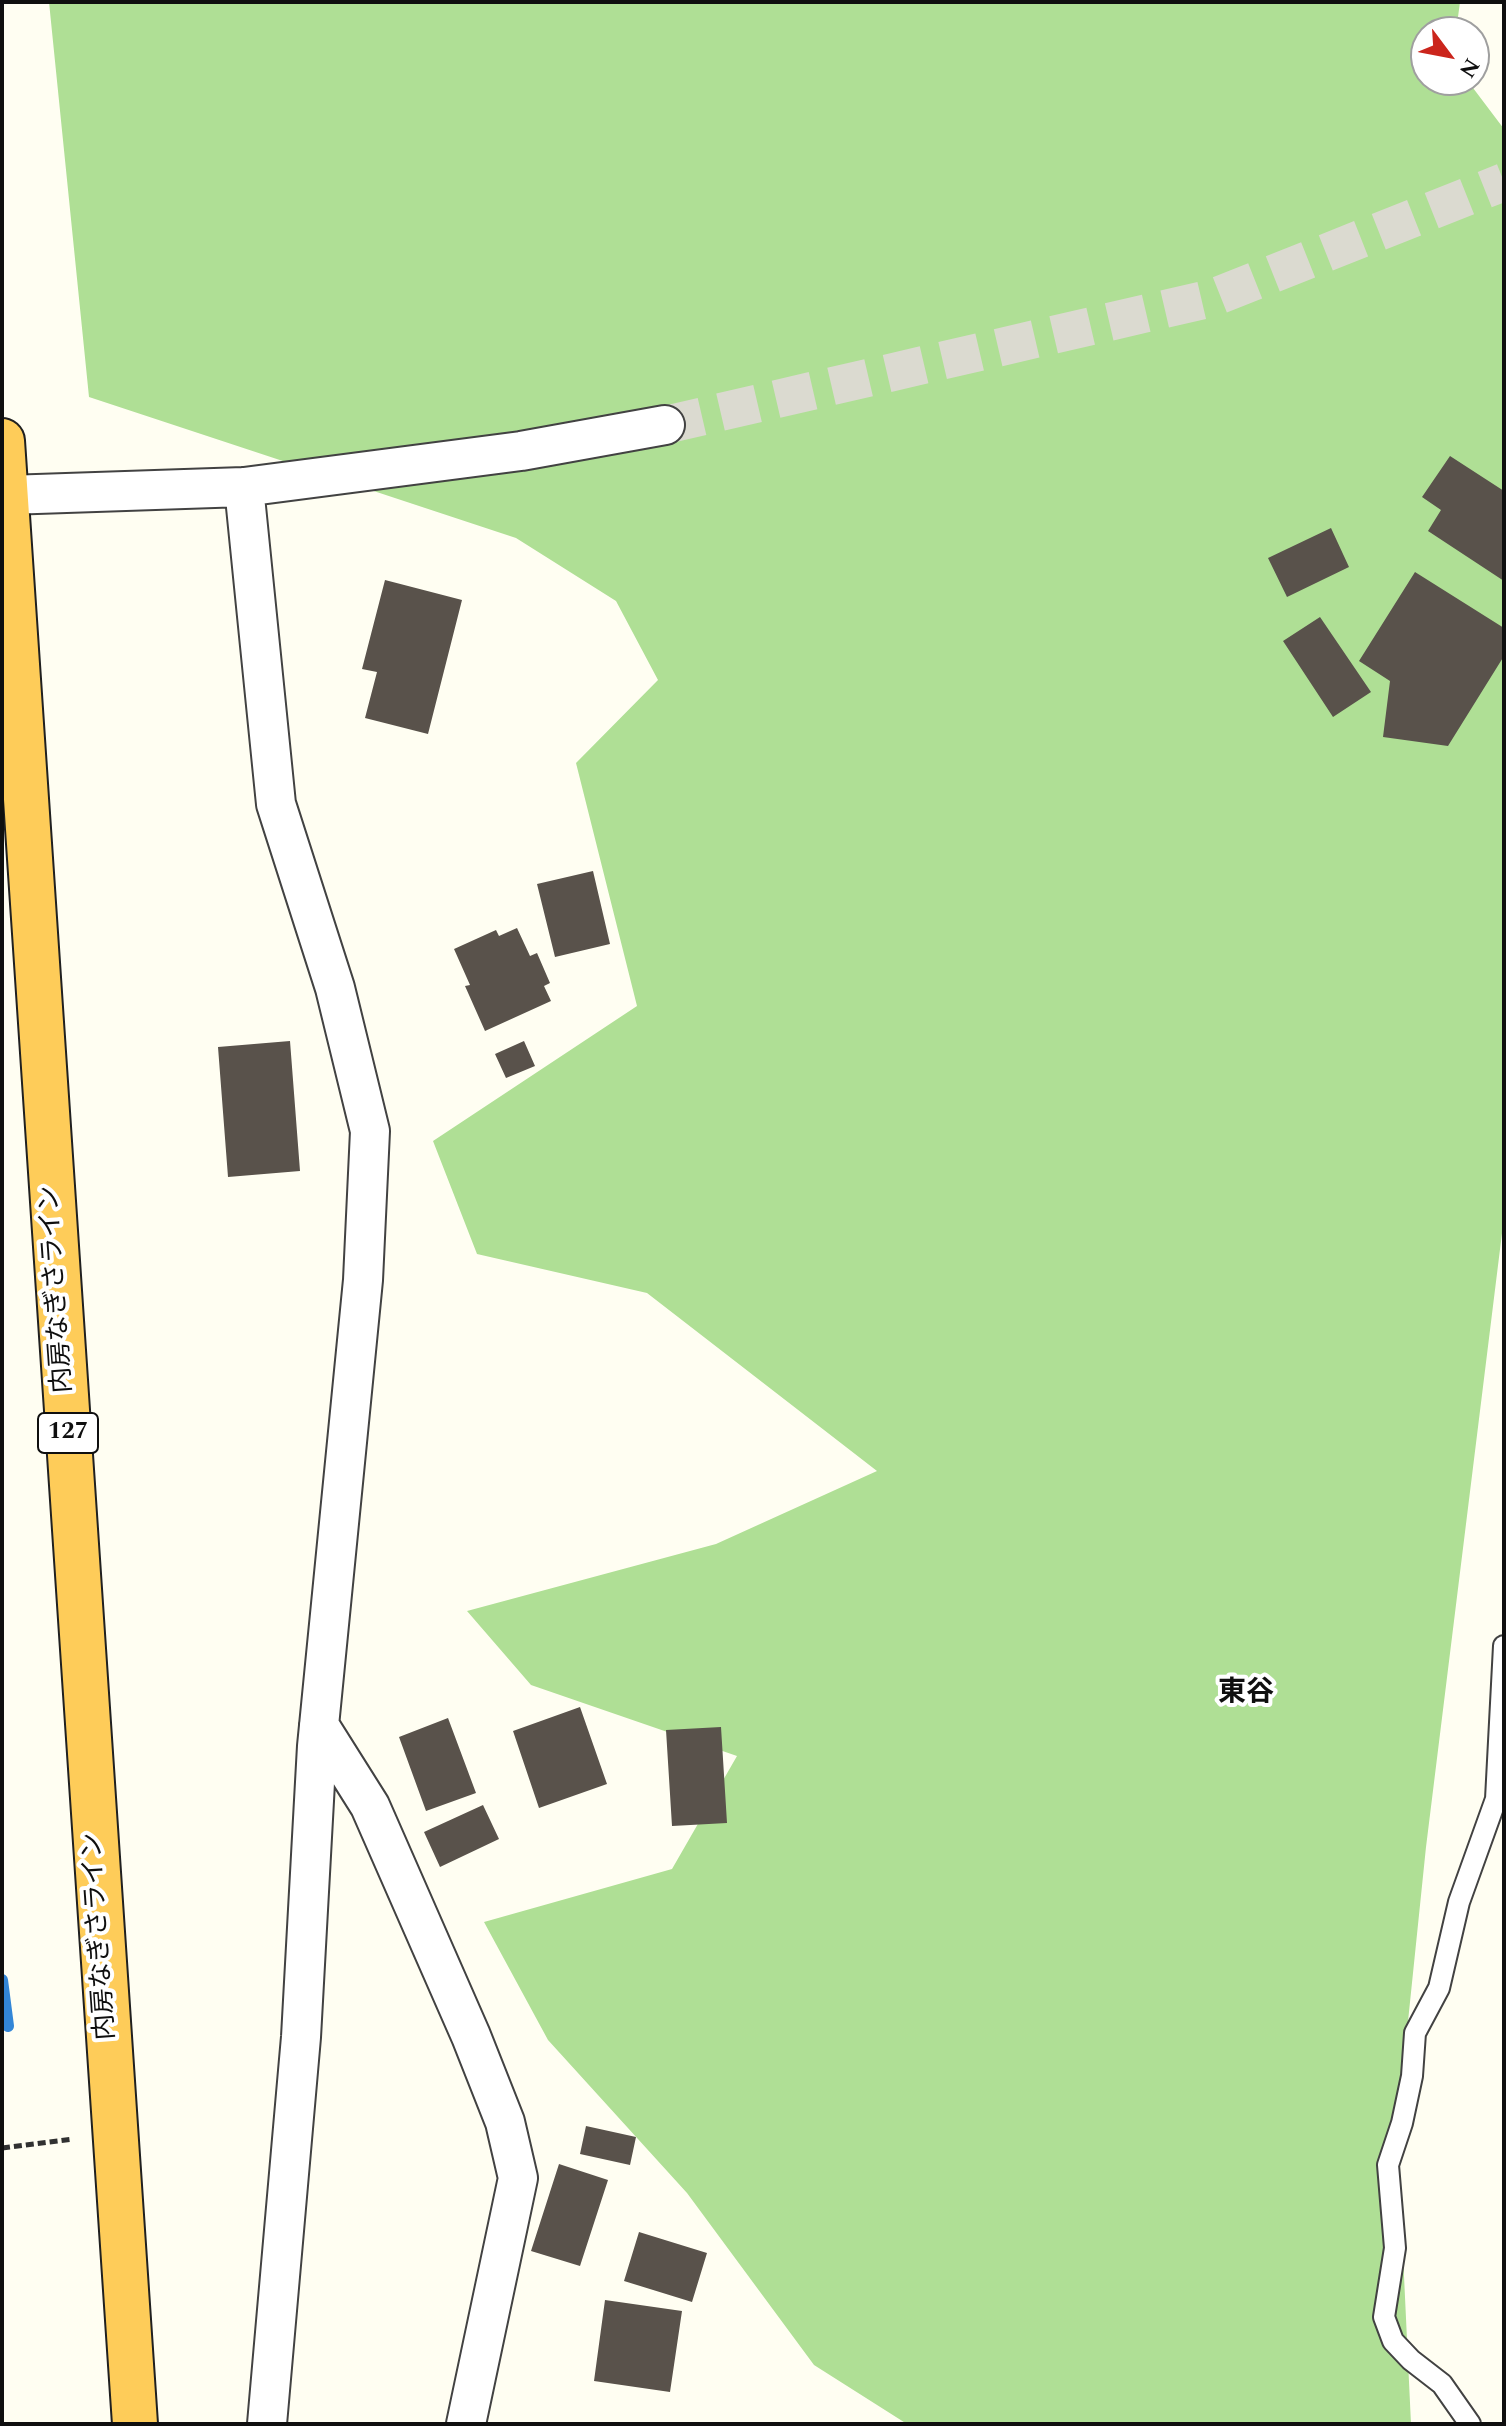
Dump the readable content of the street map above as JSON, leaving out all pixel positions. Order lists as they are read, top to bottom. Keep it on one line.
{"streets":{"highway":["内房なぎさライン","127"]},"districts":["東谷"],"north":"bottom right"}
